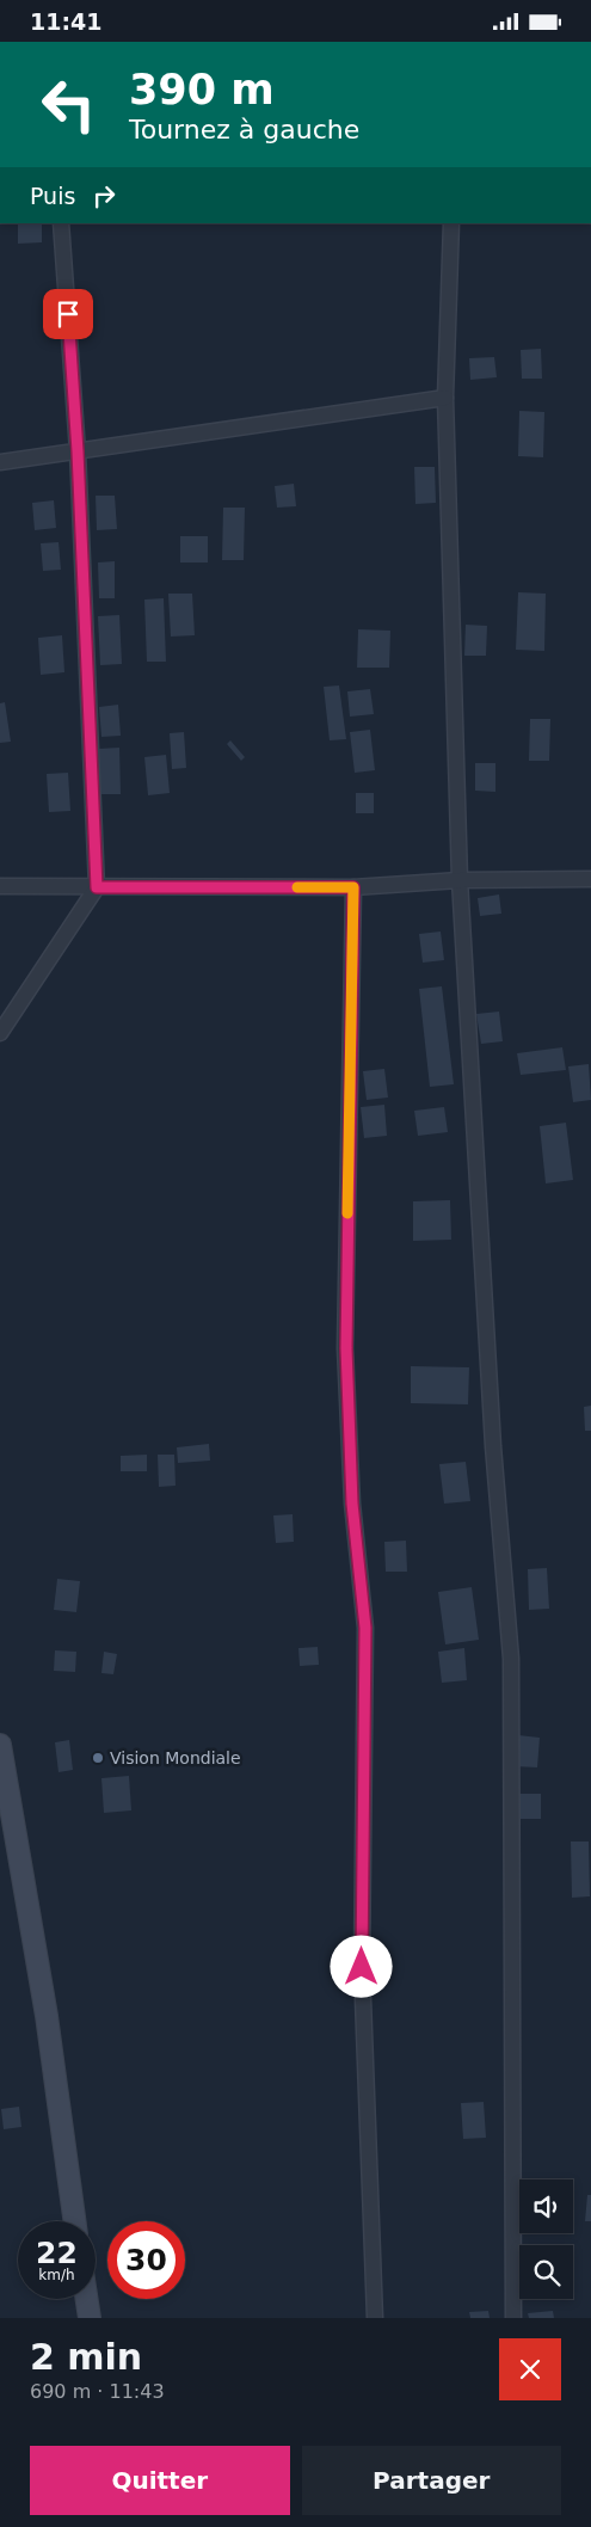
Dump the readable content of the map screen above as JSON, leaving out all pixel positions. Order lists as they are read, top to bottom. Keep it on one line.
{"places":["Vision Mondiale"],"page":{"status":"11:41","turn":["390 m","Tournez à gauche"],"then":"Puis","speed":"22 km/h","limit":"30","heading":["2 min","690 m · 11:43"],"buttons":["Quitter","Partager"]}}
